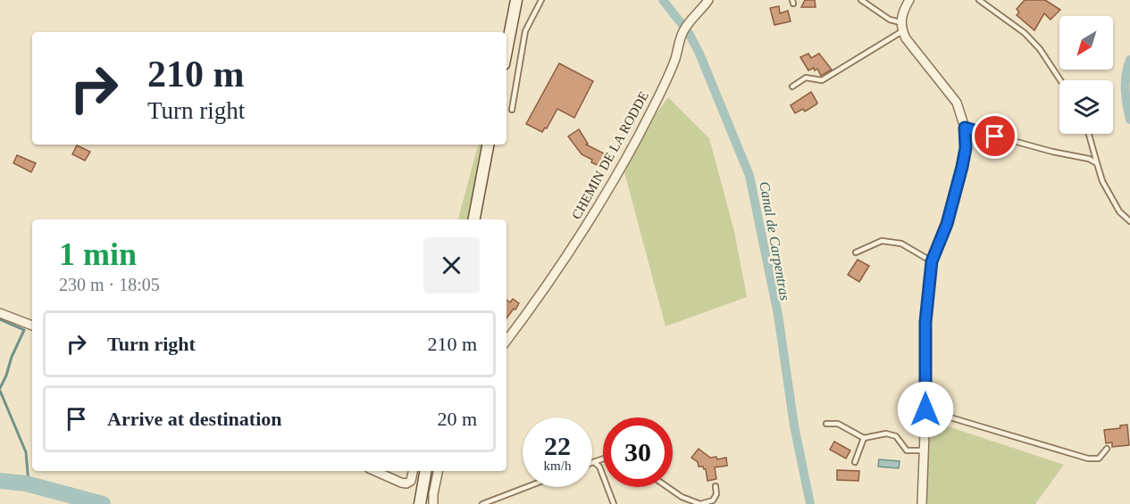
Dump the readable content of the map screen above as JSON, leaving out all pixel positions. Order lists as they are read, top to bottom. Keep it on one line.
{"streets":{"street":["CHEMIN DE LA RODDE"]},"water":["Canal de Carpentras"],"north":"bottom left","page":{"turn":["210 m","Turn right"],"heading":["1 min","230 m · 18:05"],"list":[{"name":"Turn right","value":"210 m"},{"name":"Arrive at destination","value":"20 m"}],"speed":"22 km/h","limit":"30"}}
